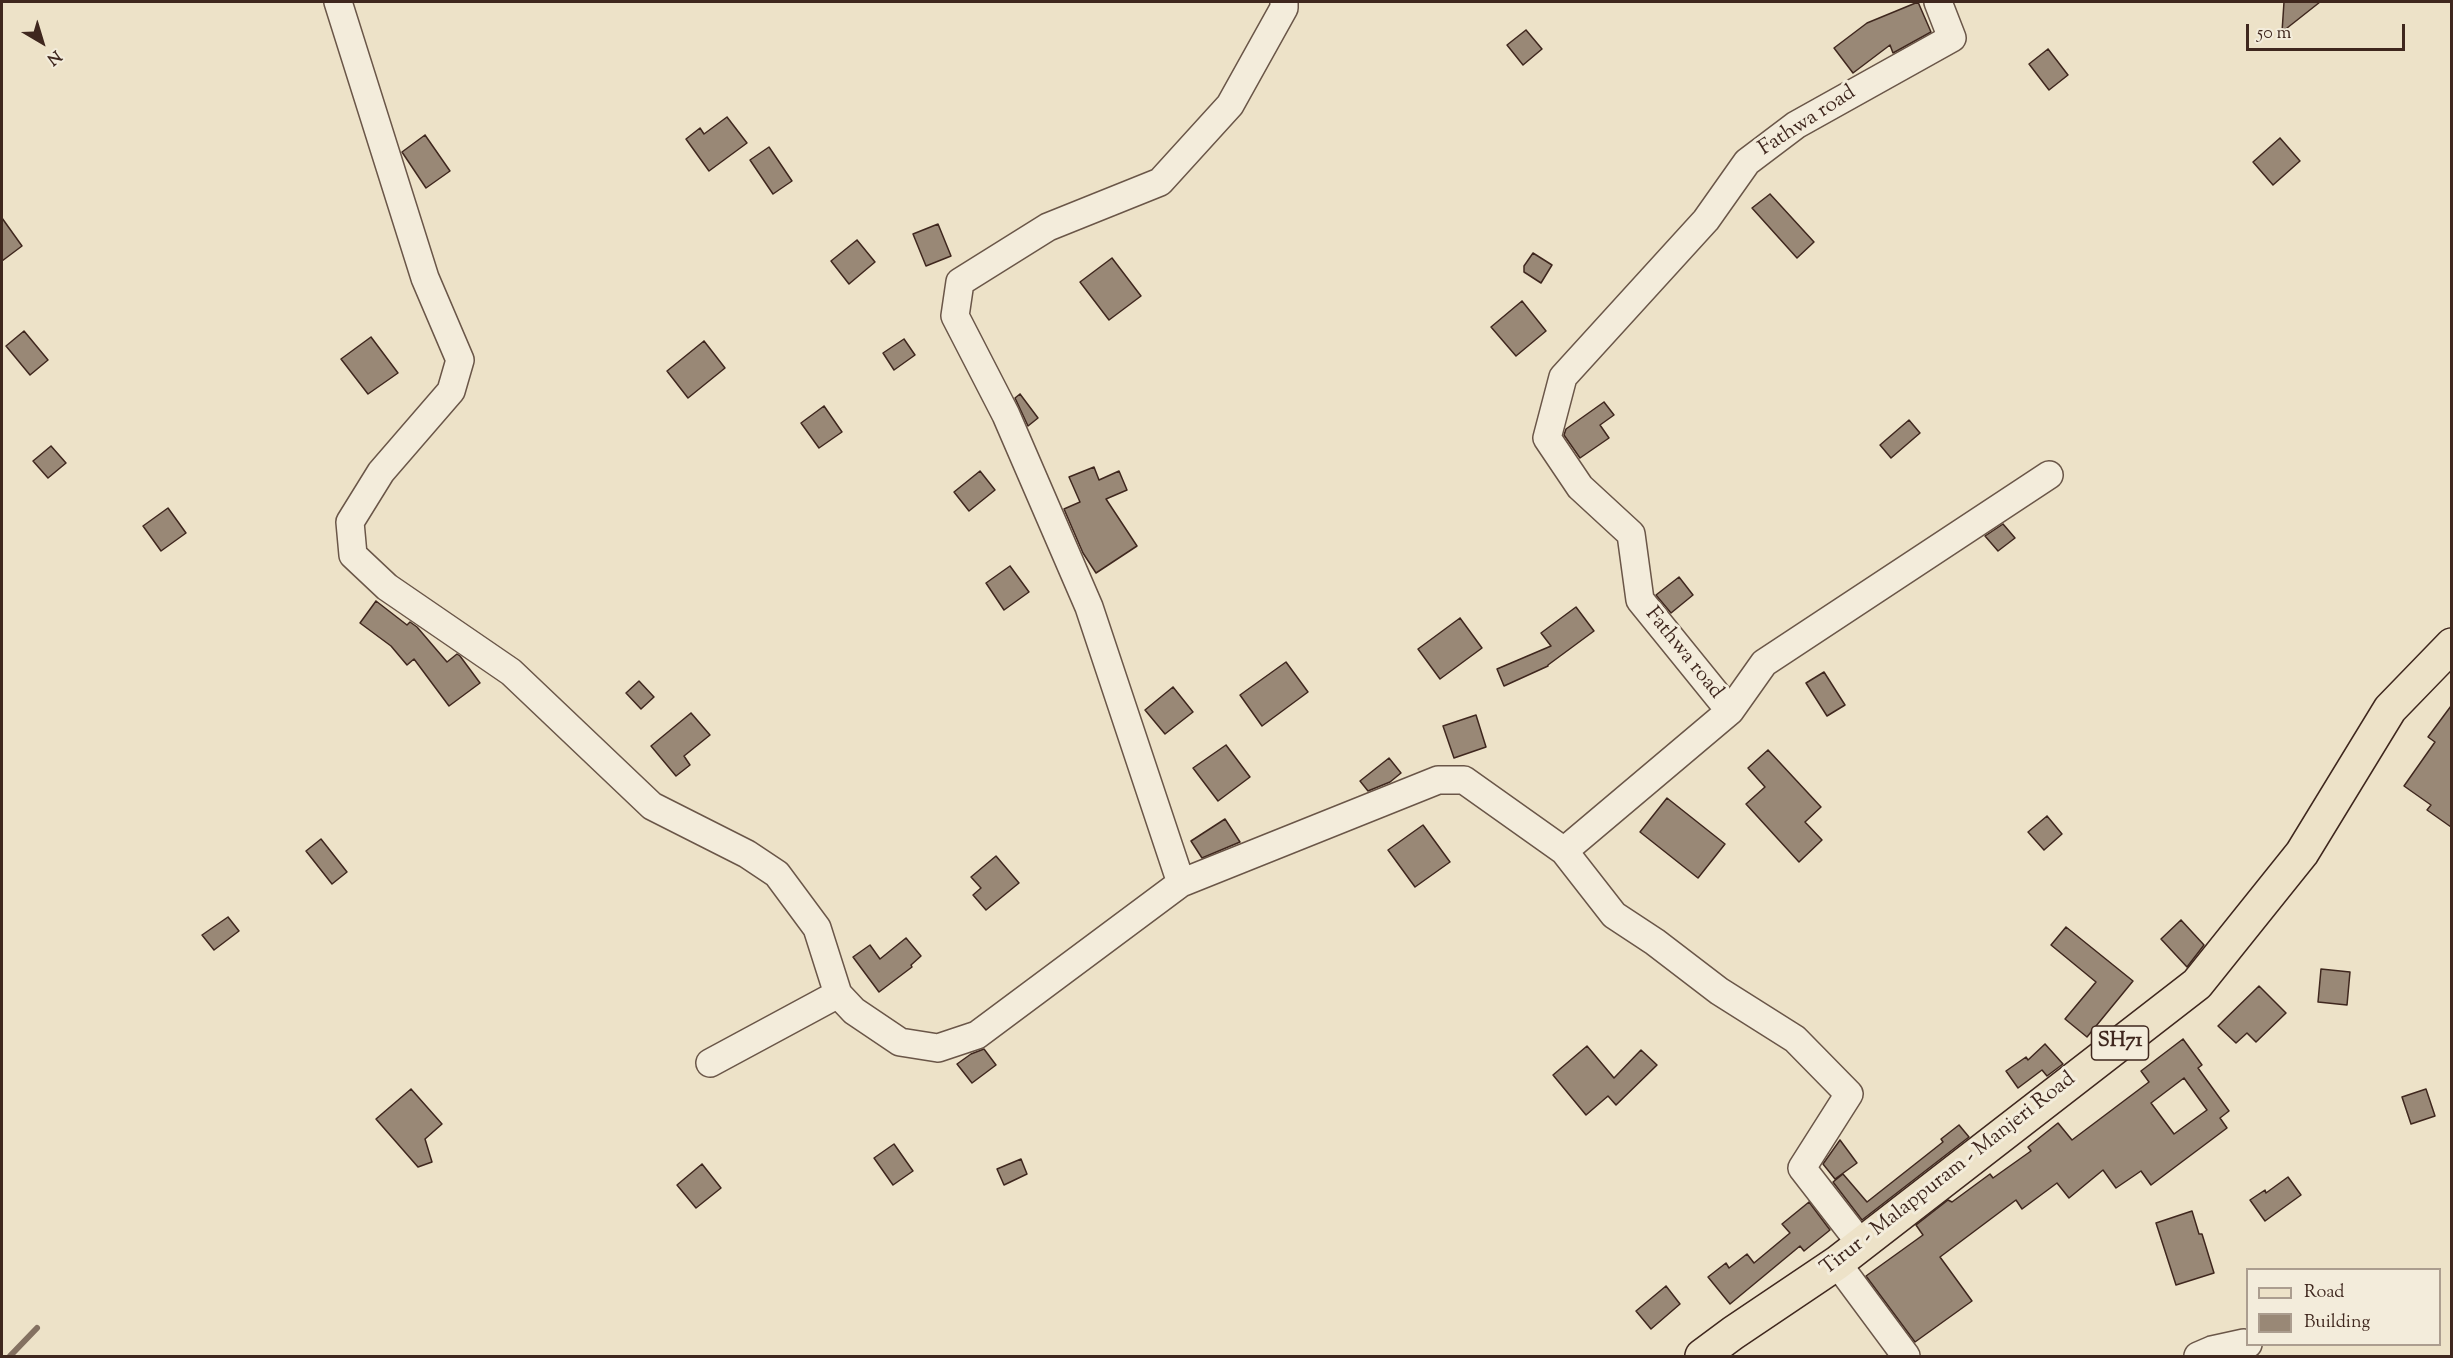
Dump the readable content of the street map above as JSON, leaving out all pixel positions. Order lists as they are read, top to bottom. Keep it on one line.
{"streets":{"main road":["SH71","Tirur - Malappuram - Manjeri Road"],"street":["Fathwa road"]},"legend":["Road","Building"],"scale_bar":"50 m","north":"bottom right"}
